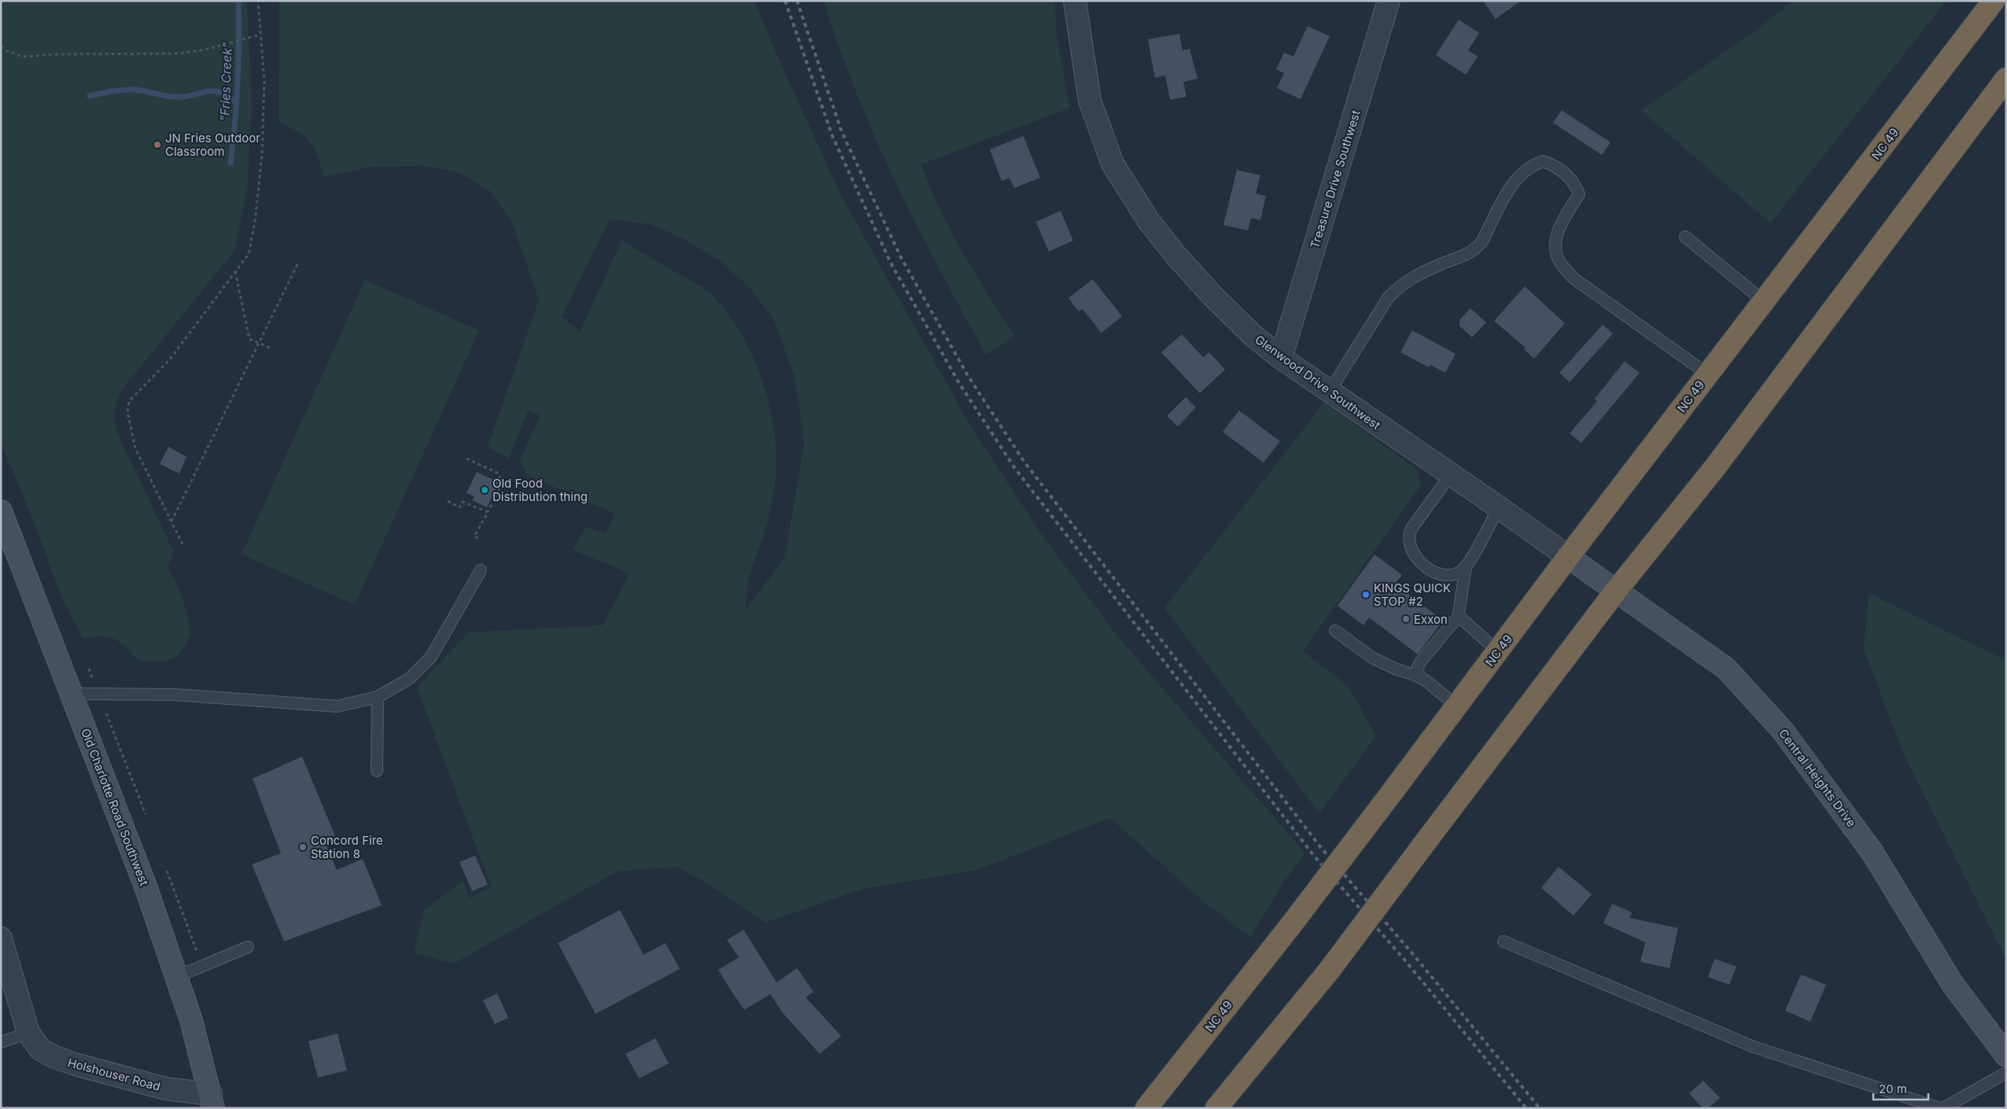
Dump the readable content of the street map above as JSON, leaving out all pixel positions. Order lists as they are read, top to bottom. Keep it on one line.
{"streets":{"highway":["NC 49"],"street":["Treasure Drive Southwest","Glenwood Drive Southwest","Central Heights Drive","Old Charlotte Road Southwest","Holshouser Road"]},"crossings":[["NC 49","Glenwood Drive Southwest"],["NC 49","Central Heights Drive"],["Treasure Drive Southwest","Glenwood Drive Southwest"],["Glenwood Drive Southwest","Central Heights Drive"],["Old Charlotte Road Southwest","Holshouser Road"]],"water":["\"Fries Creek\""],"places":["JN Fries Outdoor Classroom","Old Food Distribution thing","KINGS QUICK STOP #2","Exxon","Concord Fire Station 8"],"scale_bar":"20 m"}
